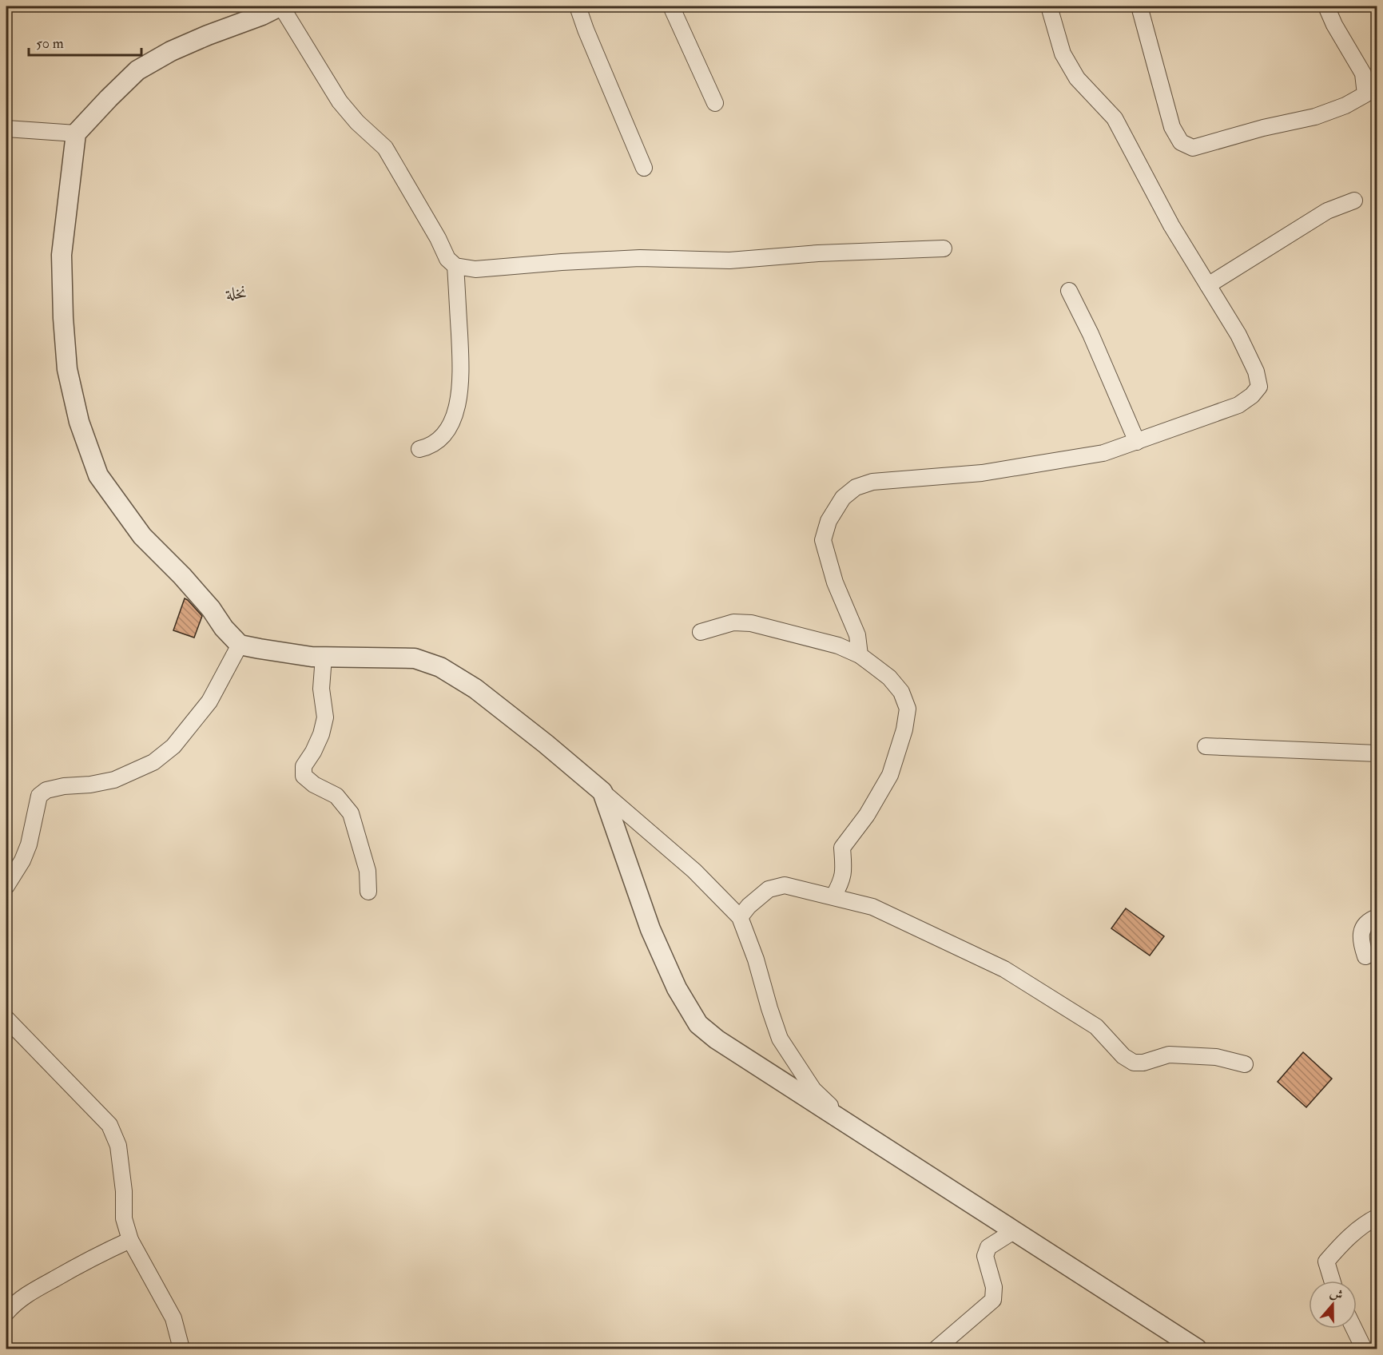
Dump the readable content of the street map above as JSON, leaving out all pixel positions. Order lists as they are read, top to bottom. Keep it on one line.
{"districts":["نخلة"],"scale_bar":"50 m","north":"top"}
